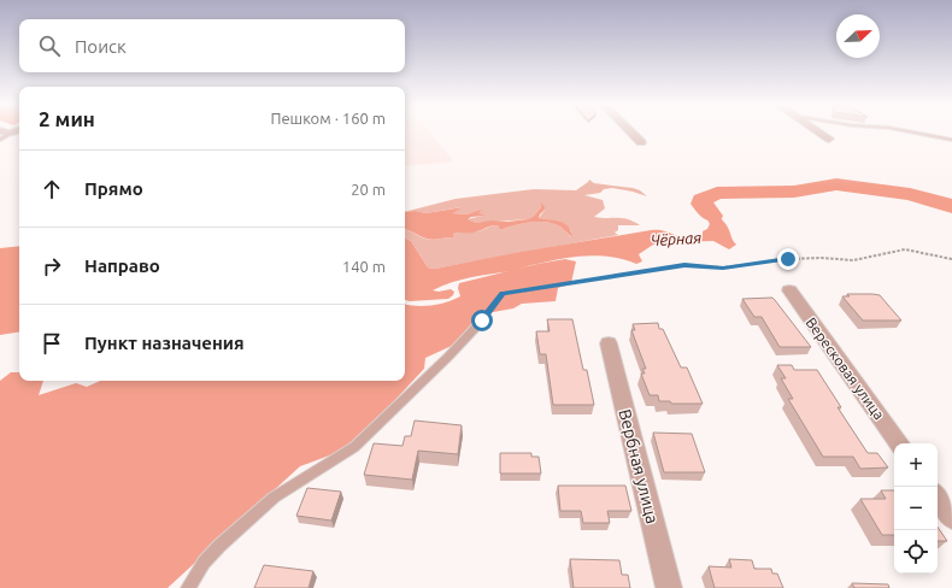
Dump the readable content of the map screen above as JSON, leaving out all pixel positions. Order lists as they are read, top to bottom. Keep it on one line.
{"streets":{"street":["Вересковая улица","Вербная улица"]},"water":["Чёрная"],"north":"top right","page":{"search":"Поиск","heading":["2 мин","Пешком · 160 m"],"list":[["Прямо","20 m"],["Направо","140 m"],"Пункт назначения"],"map_buttons":["+","−"]}}
